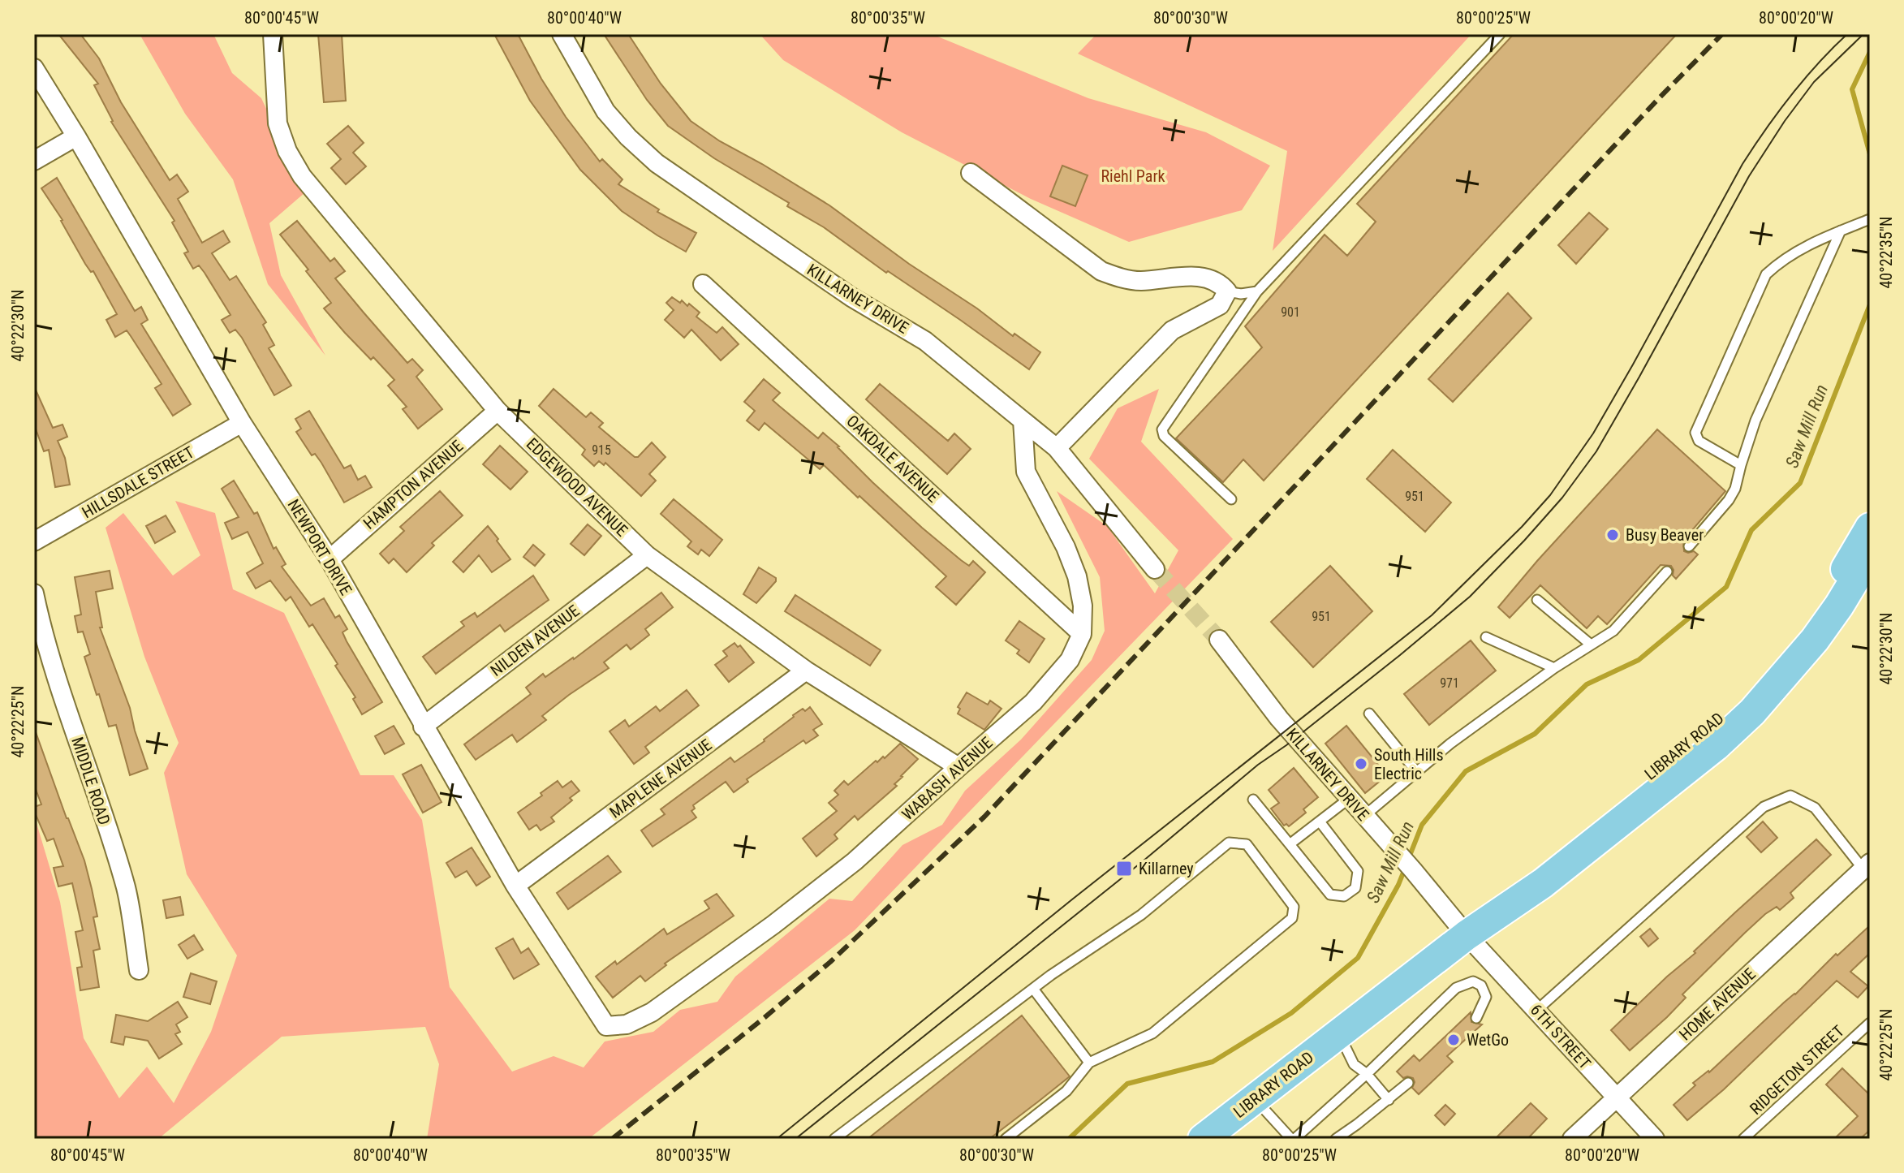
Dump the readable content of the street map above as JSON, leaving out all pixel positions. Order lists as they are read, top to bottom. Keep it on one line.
{"streets":{"main road":["LIBRARY ROAD"],"street":["KILLARNEY DRIVE","OAKDALE AVENUE","HILLSDALE STREET","HAMPTON AVENUE","EDGEWOOD AVENUE","NEWPORT DRIVE","NILDEN AVENUE","MAPLENE AVENUE","WABASH AVENUE","MIDDLE ROAD","HOME AVENUE","6TH STREET"],"lane":["RIDGETON STREET"]},"crossings":[["KILLARNEY DRIVE","LIBRARY ROAD"],["KILLARNEY DRIVE","WABASH AVENUE"],["KILLARNEY DRIVE","6TH STREET"],["OAKDALE AVENUE","WABASH AVENUE"],["HILLSDALE STREET","NEWPORT DRIVE"],["HAMPTON AVENUE","EDGEWOOD AVENUE"],["HAMPTON AVENUE","NEWPORT DRIVE"],["EDGEWOOD AVENUE","NILDEN AVENUE"],["EDGEWOOD AVENUE","MAPLENE AVENUE"],["EDGEWOOD AVENUE","WABASH AVENUE"],["NEWPORT DRIVE","NILDEN AVENUE"],["NEWPORT DRIVE","MAPLENE AVENUE"],["NEWPORT DRIVE","WABASH AVENUE"],["LIBRARY ROAD","6TH STREET"],["HOME AVENUE","6TH STREET"]],"water":["Saw Mill Run"],"parks":["Riehl Park"],"places":{"other":["Busy Beaver","South Hills Electric","WetGo"],"transit":["Killarney"]},"house_numbers":["901","915","951","951","971"],"coordinates":["80°00'45\"W","80°00'40\"W","80°00'35\"W","80°00'30\"W","80°00'25\"W","80°00'20\"W","40°22'35\"N","40°22'30\"N","40°22'25\"N"]}
